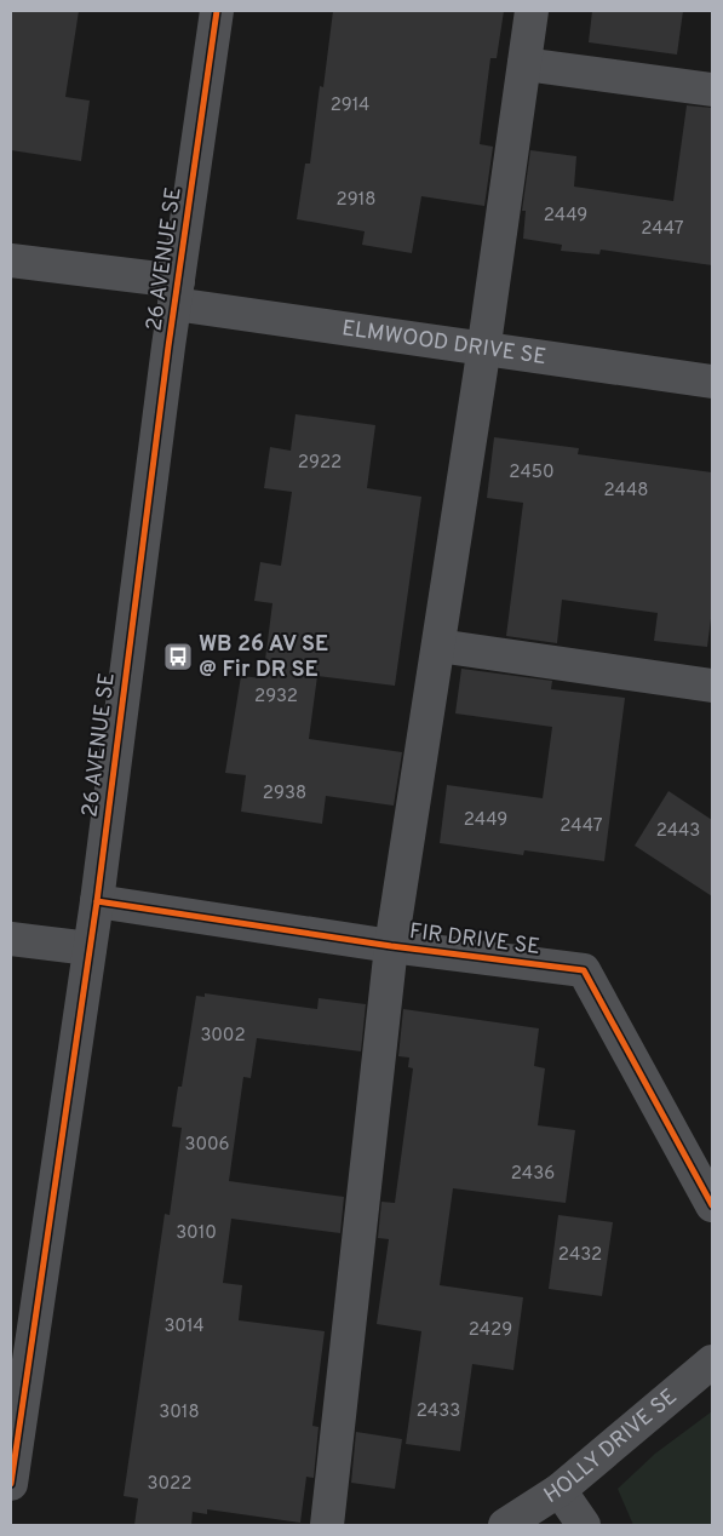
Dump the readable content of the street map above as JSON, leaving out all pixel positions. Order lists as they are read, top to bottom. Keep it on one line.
{"streets":{"street":["26 AVENUE SE","ELMWOOD DRIVE SE","FIR DRIVE SE","HOLLY DRIVE SE"]},"crossings":[["26 AVENUE SE","ELMWOOD DRIVE SE"],["26 AVENUE SE","FIR DRIVE SE"]],"places":{"bus stop":["WB 26 AV SE @ Fir DR SE"]},"house_numbers":["2914","2918","2449","2447","2922","2450","2448","2932","2938","2449","2447","2443","3002","3006","2436","3010","2432","3014","2429","2433","3018","3022"]}
